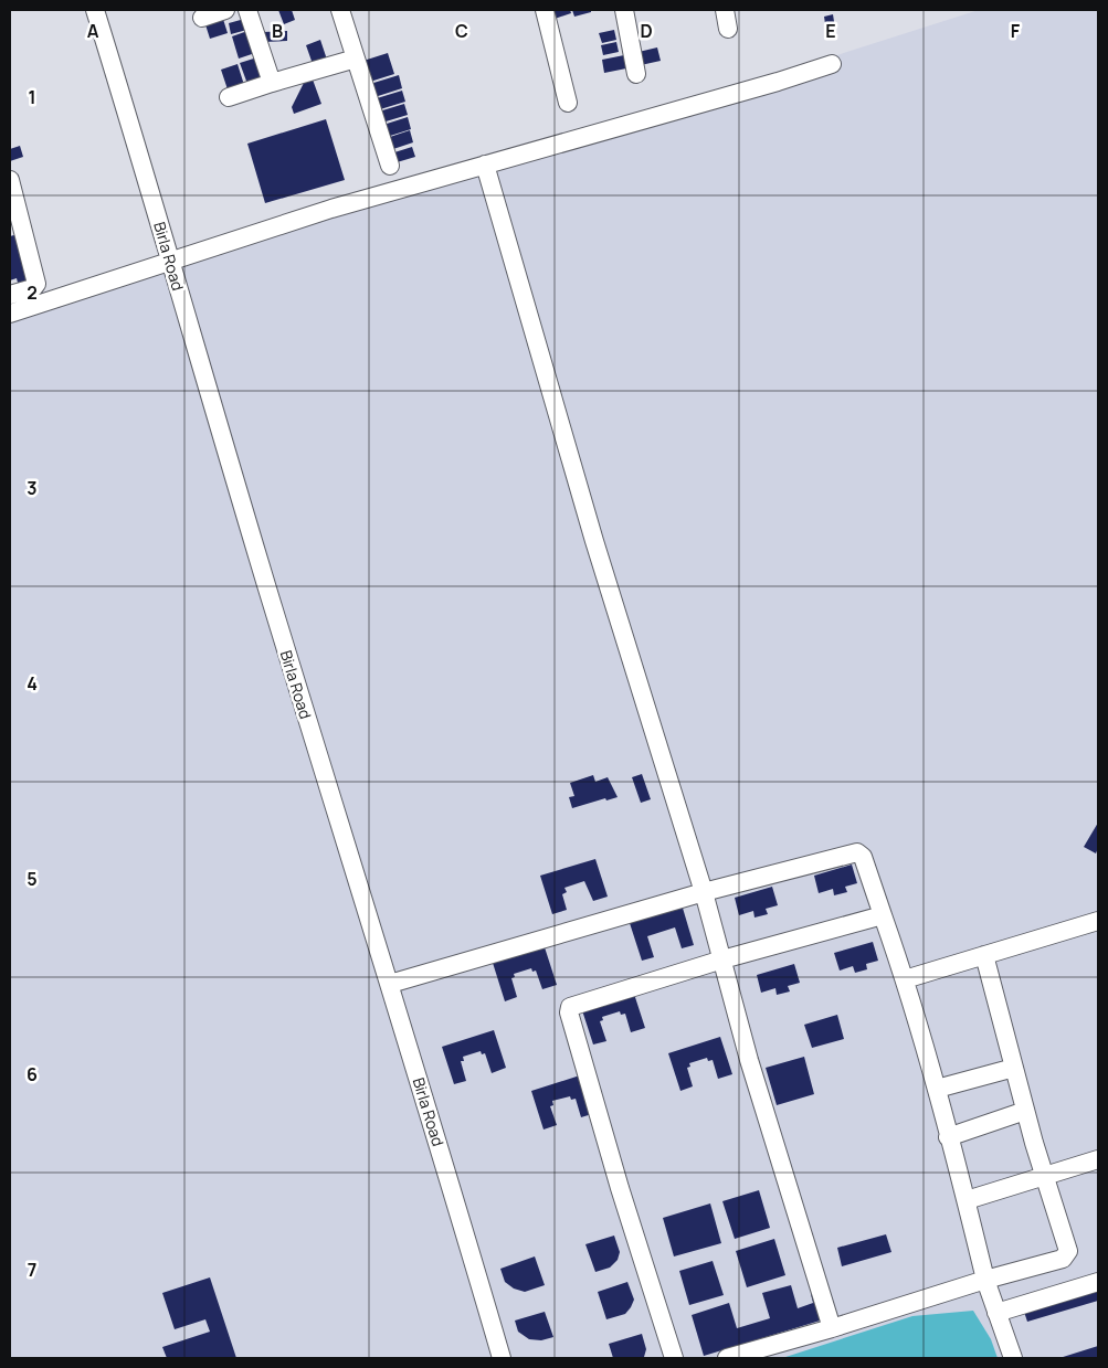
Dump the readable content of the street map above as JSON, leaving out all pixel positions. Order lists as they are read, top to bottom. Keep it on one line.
{"streets":{"street":["Birla Road"]},"grid":{"columns":["A","B","C","D","E","F"],"rows":["1","2","3","4","5","6","7"]}}
